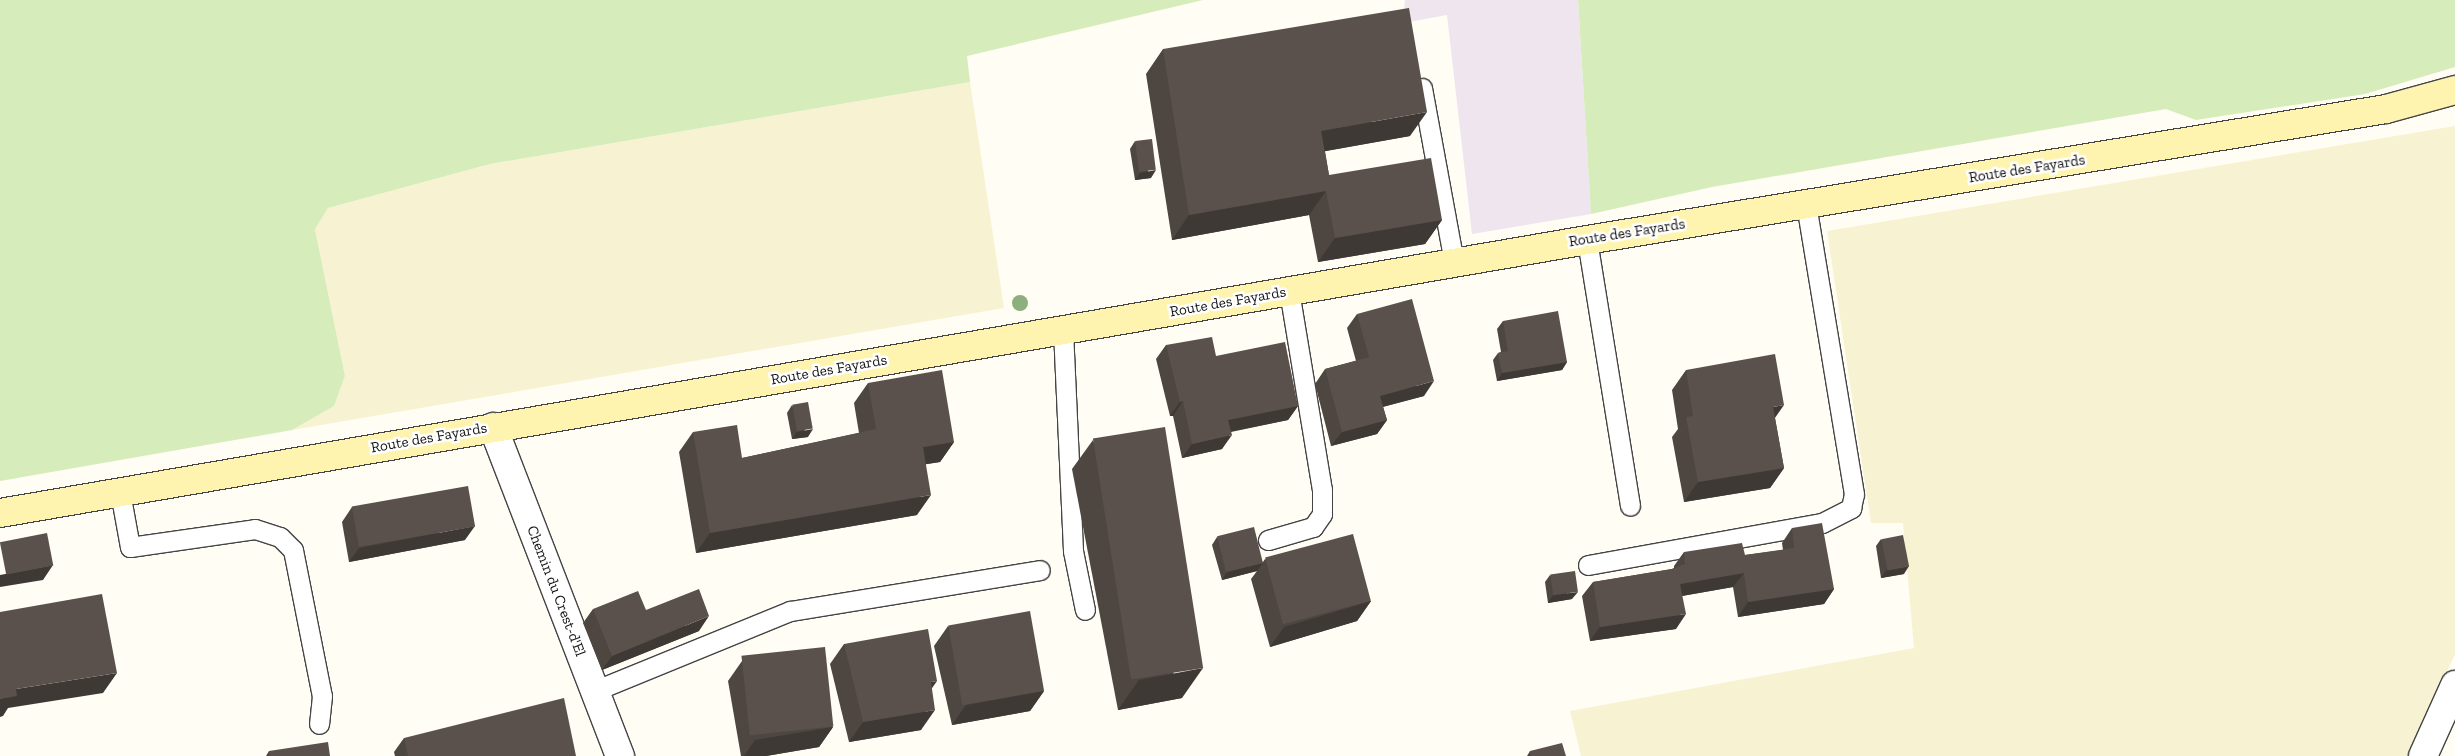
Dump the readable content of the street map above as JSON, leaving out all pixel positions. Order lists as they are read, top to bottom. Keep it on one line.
{"streets":{"main road":["Route des Fayards"],"street":["Chemin du Crest-d'El"]},"crossings":[["Route des Fayards","Chemin du Crest-d'El"]]}
